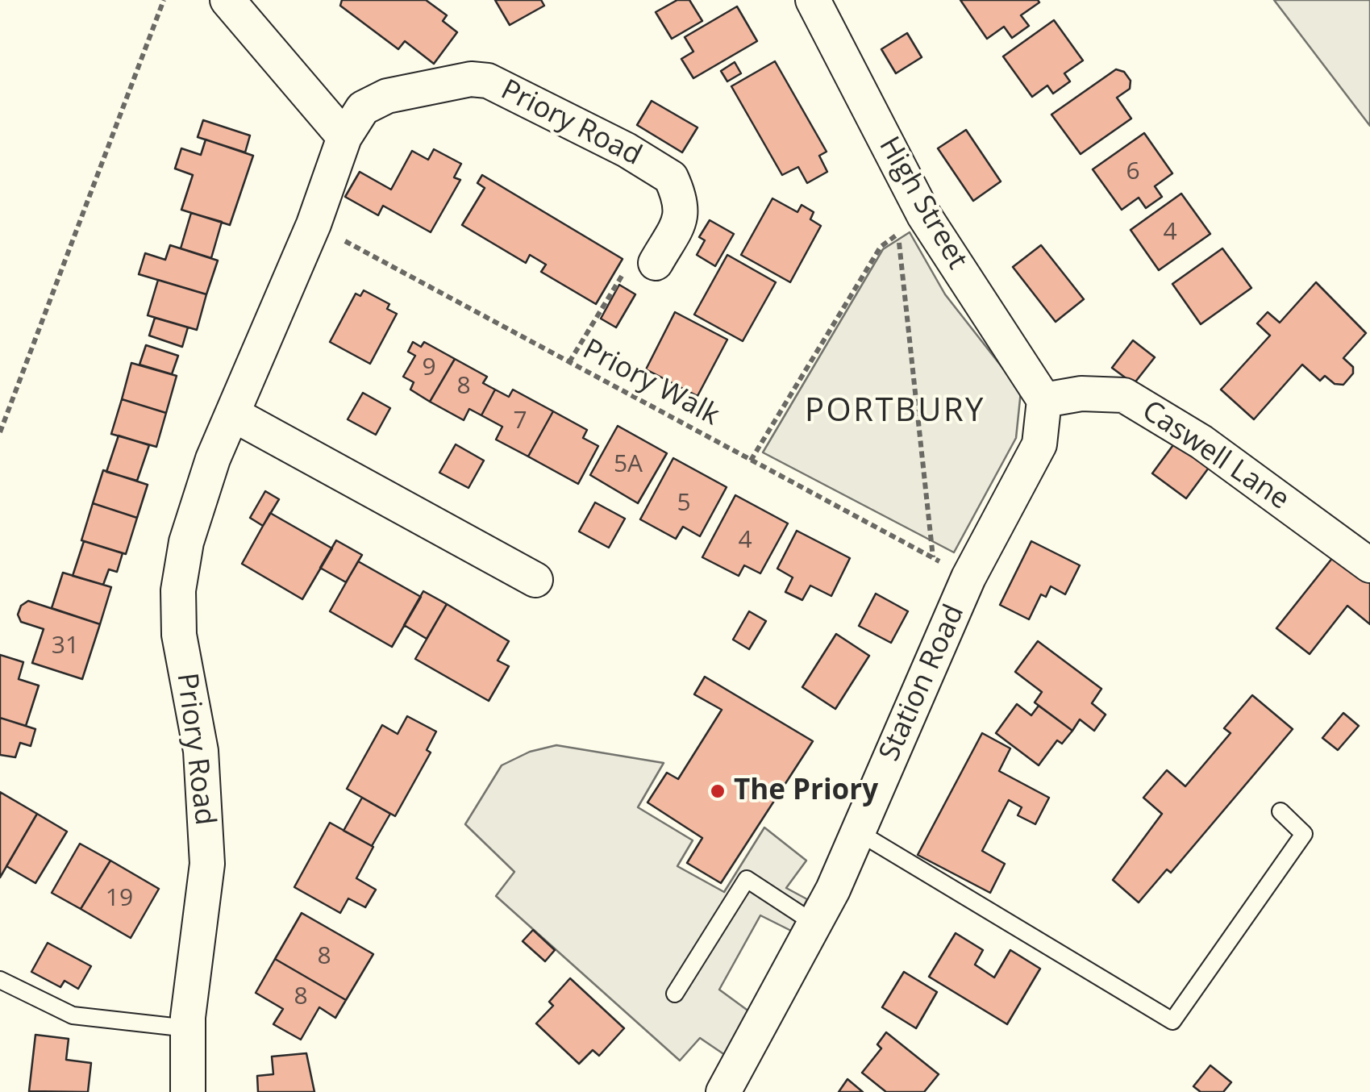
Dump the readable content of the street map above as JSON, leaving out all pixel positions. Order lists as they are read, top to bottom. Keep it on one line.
{"streets":{"street":["Priory Road","High Street","Caswell Lane","Station Road"],"path":["Priory Walk"]},"crossings":[["Priory Road","Priory Walk"],["High Street","Caswell Lane"],["High Street","Station Road"],["Priory Walk","Station Road"],["Caswell Lane","Station Road"]],"districts":["PORTBURY"],"places":["The Priory"],"house_numbers":["6","4","9","8","7","5A","5","4","31","19","8","8"]}
